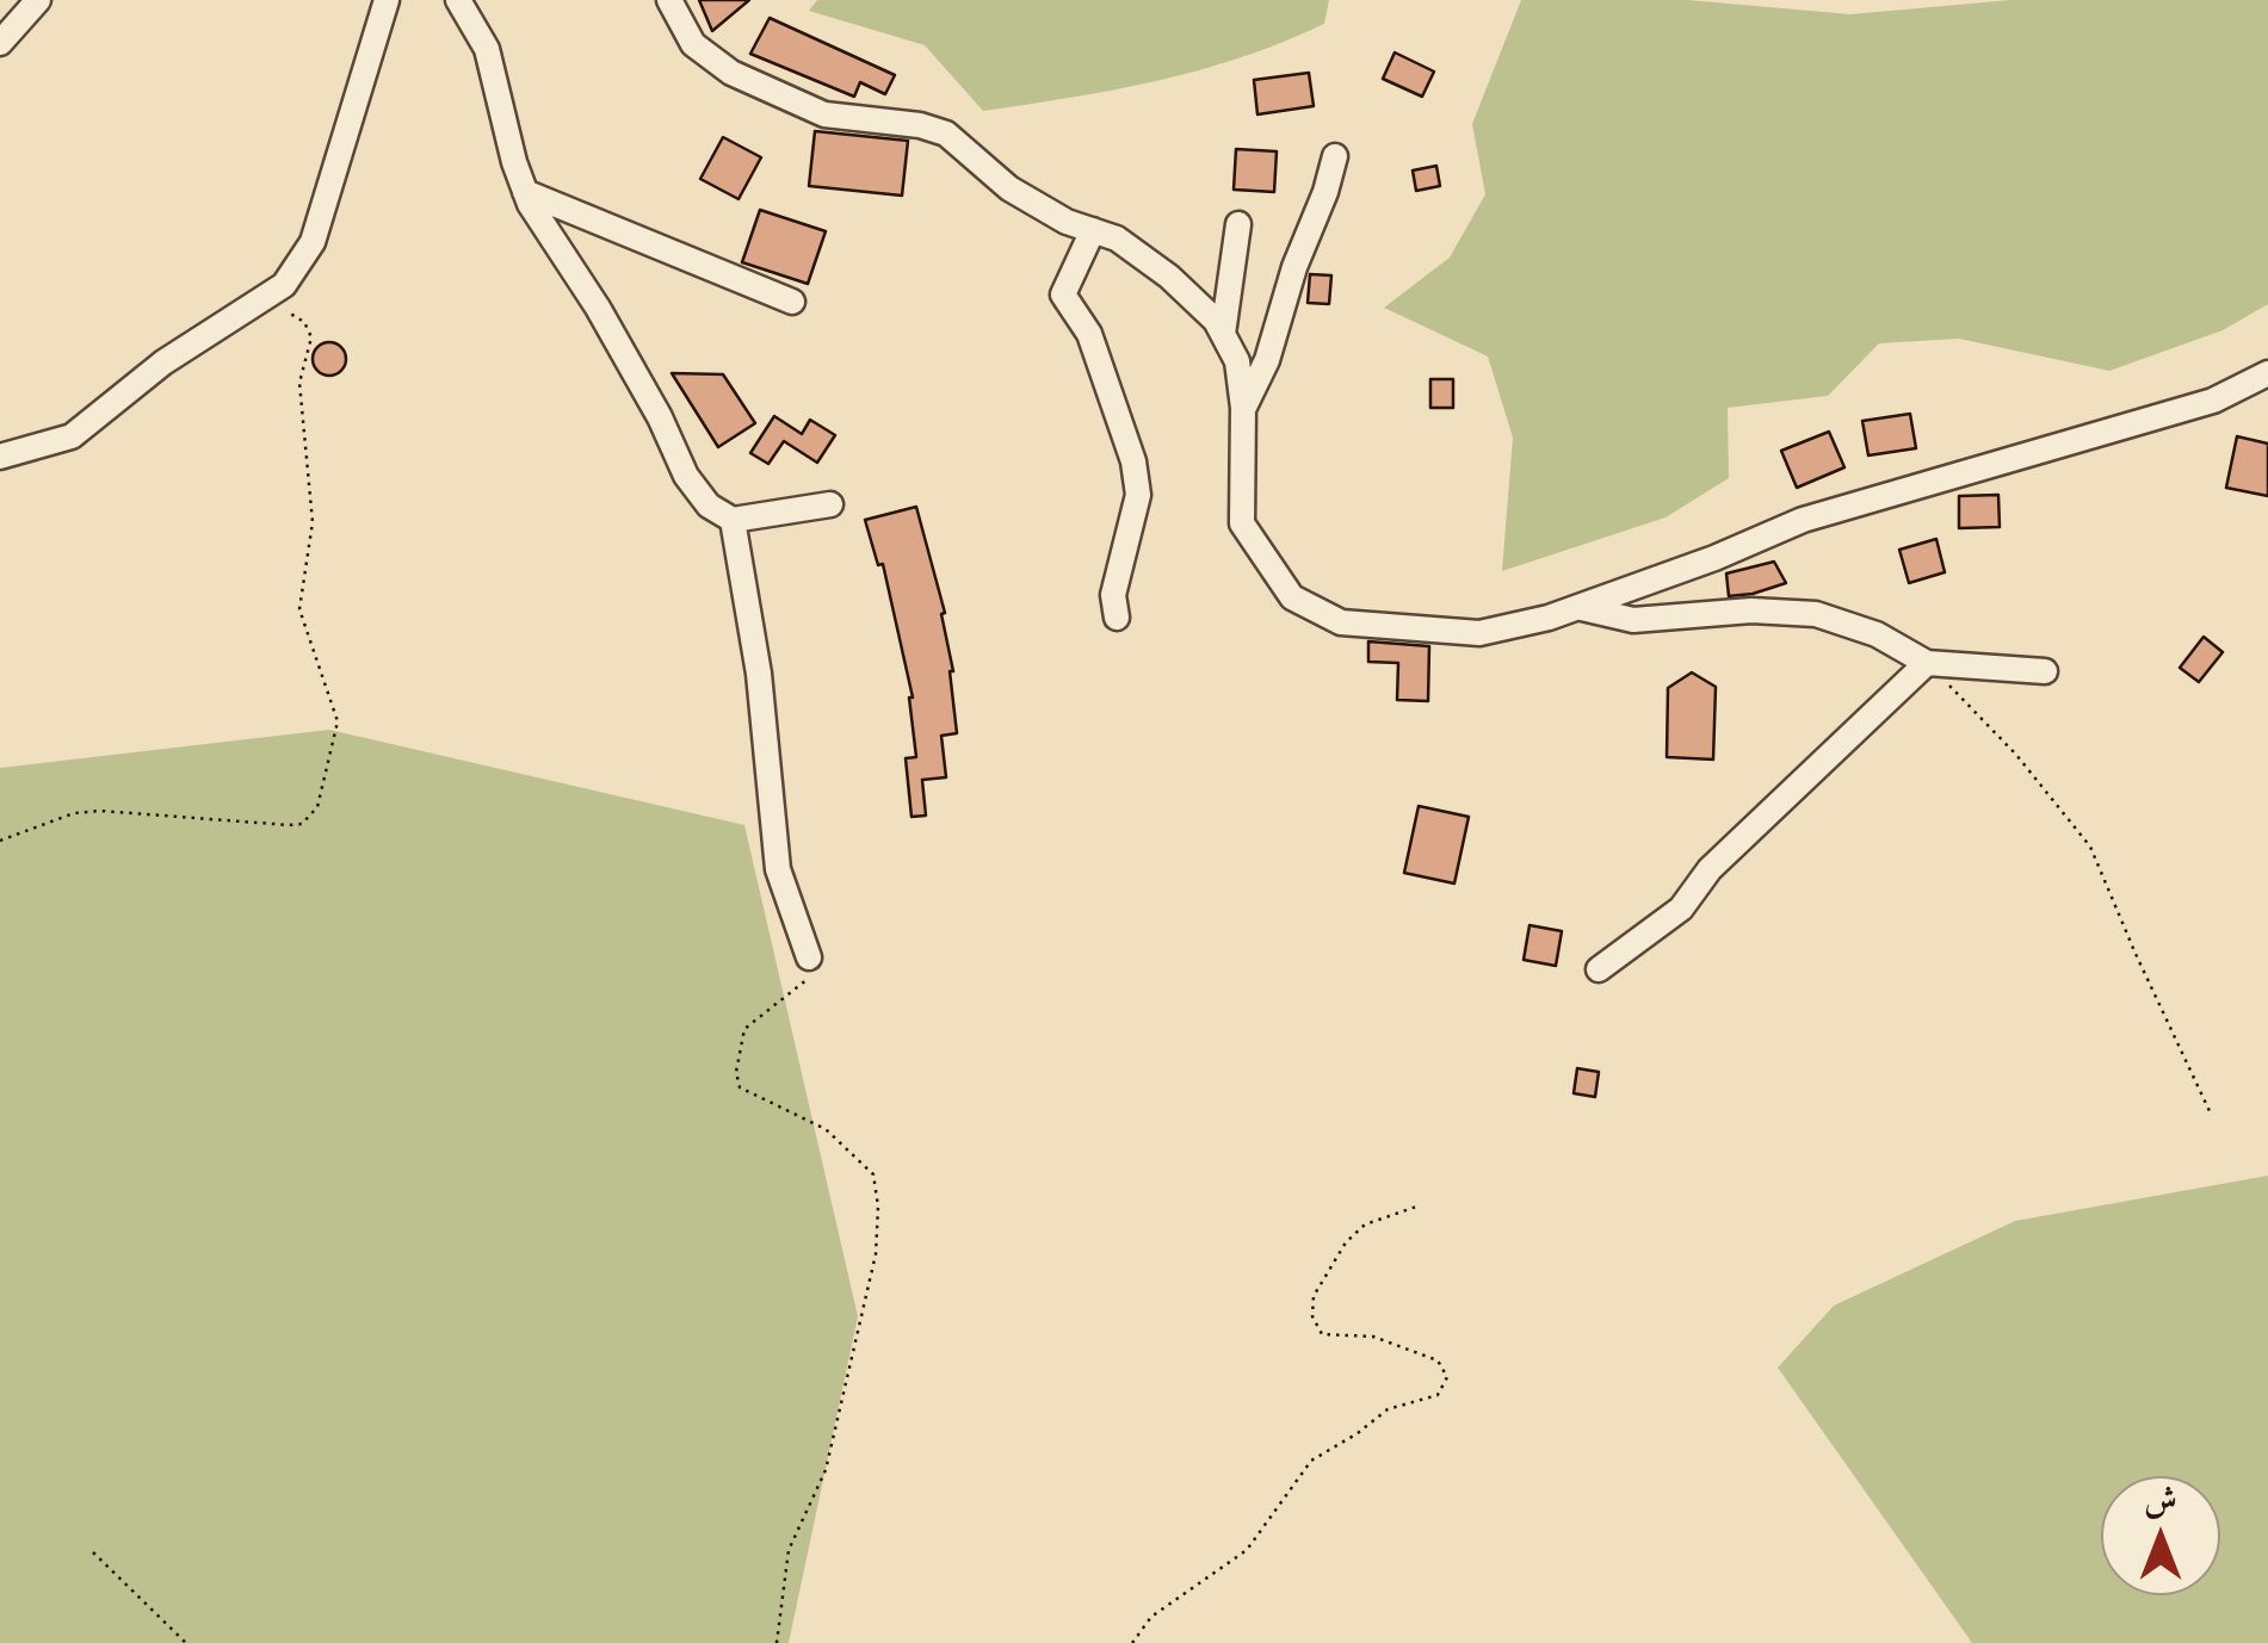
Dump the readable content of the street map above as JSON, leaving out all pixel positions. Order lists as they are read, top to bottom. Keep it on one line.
{"north":"top"}
